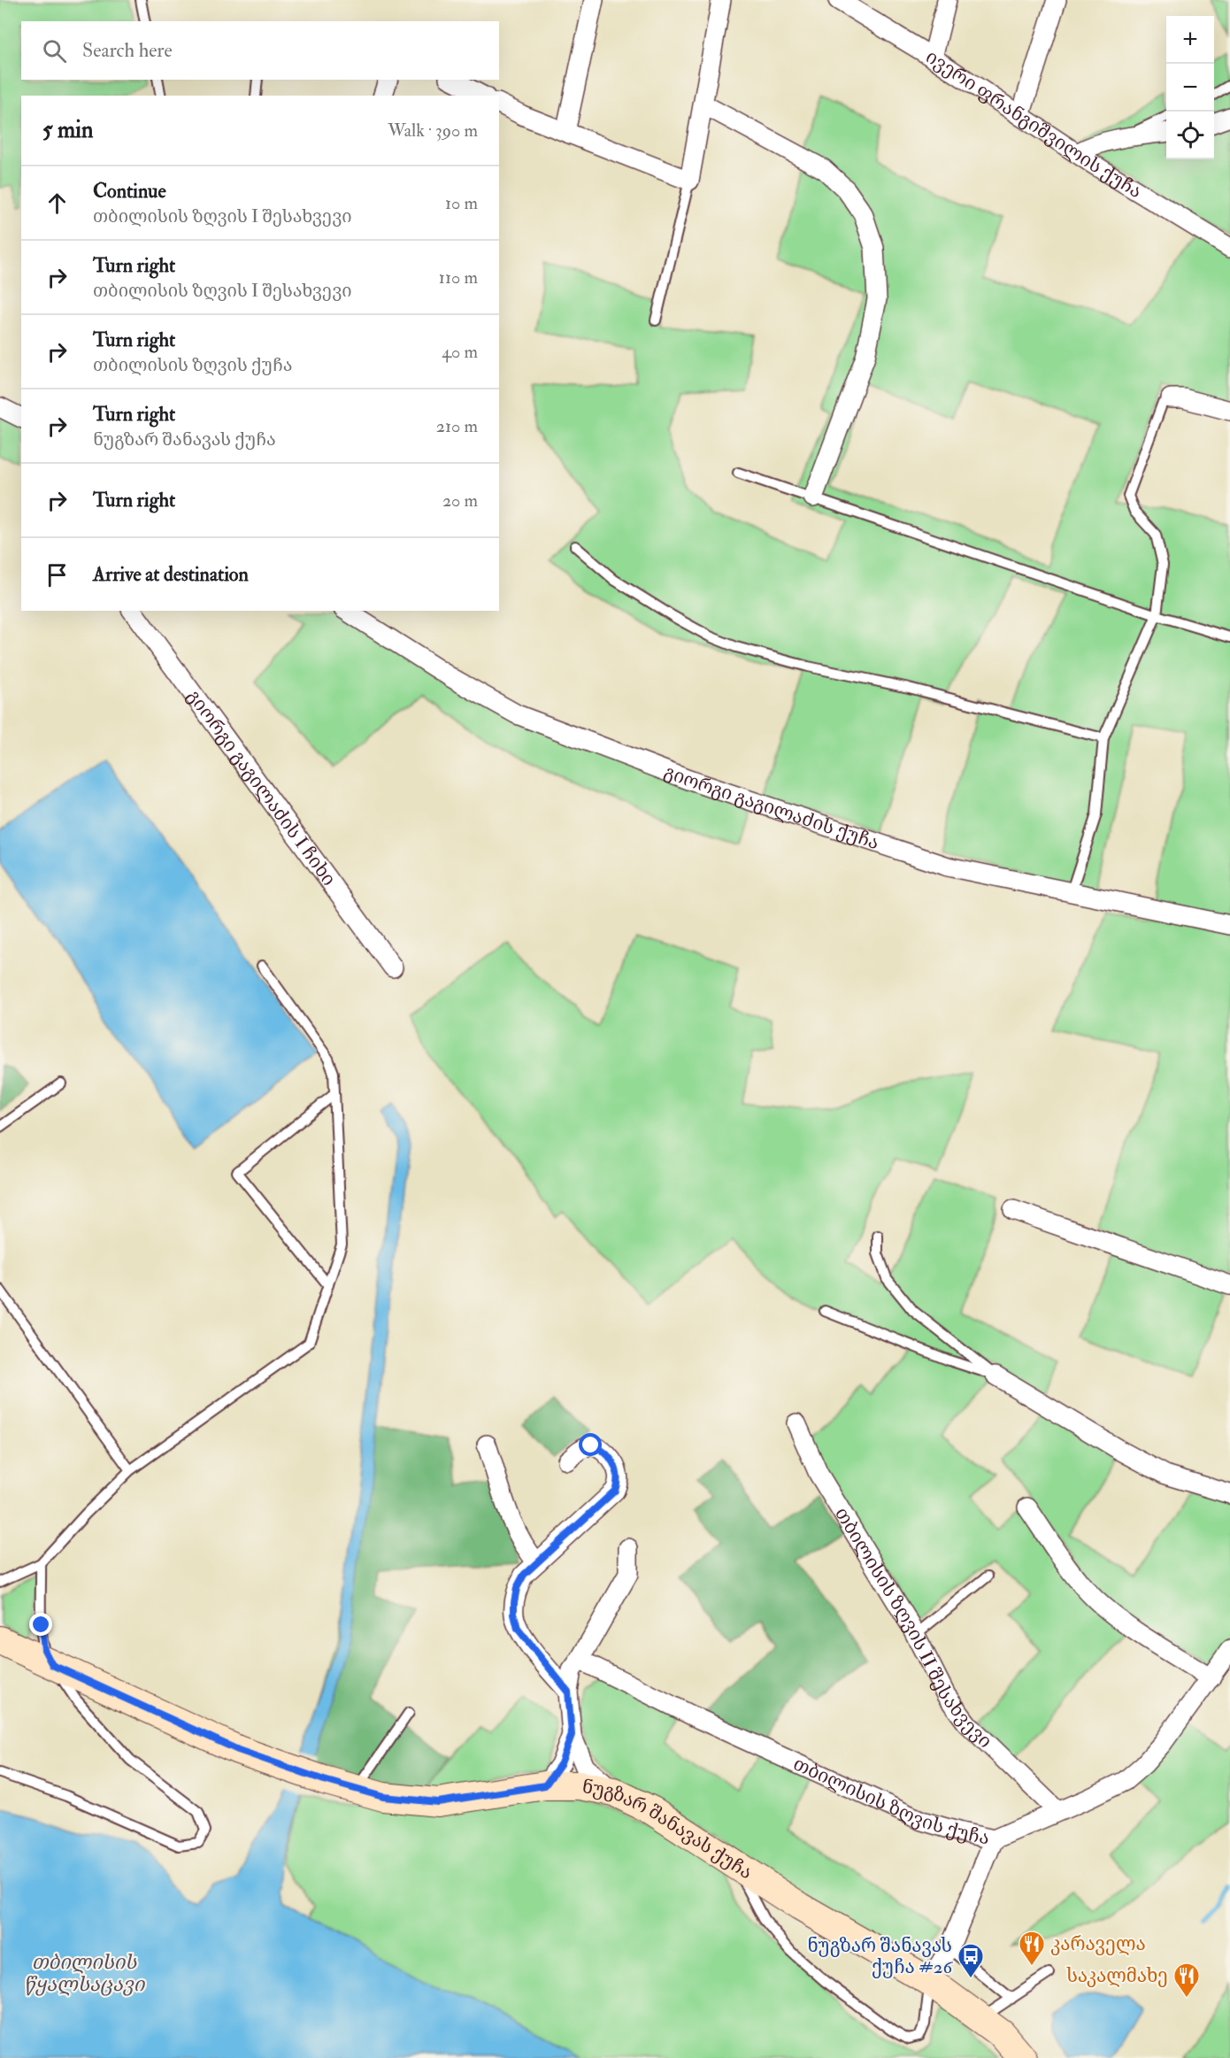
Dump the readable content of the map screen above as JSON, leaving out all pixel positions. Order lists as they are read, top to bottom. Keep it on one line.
{"streets":{"main road":["ნუგზარ შანავას ქუჩა"],"street":["ივერი ფრანგიშვილის ქუჩა","გიორგი გაგილაძის I ჩიხი","გიორგი გაგილაძის ქუჩა","თბილისის ზღვის II შესახვევი","თბილისის ზღვის ქუჩა"]},"crossings":[["თბილისის ზღვის II შესახვევი","თბილისის ზღვის ქუჩა"]],"water":["თბილისის წყალსაცავი"],"places":{"restaurant":["კარაველა","საკალმახე"],"bus stop":["ნუგზარ შანავას ქუჩა #26"]},"page":{"map_buttons":["+","−"],"search":"Search here","heading":["5 min","Walk · 390 m"],"list":[["Continue","თბილისის ზღვის I შესახვევი","10 m"],["Turn right","თბილისის ზღვის I შესახვევი","110 m"],["Turn right","თბილისის ზღვის ქუჩა","40 m"],["Turn right","ნუგზარ შანავას ქუჩა","210 m"],["Turn right","20 m"],"Arrive at destination"]}}
